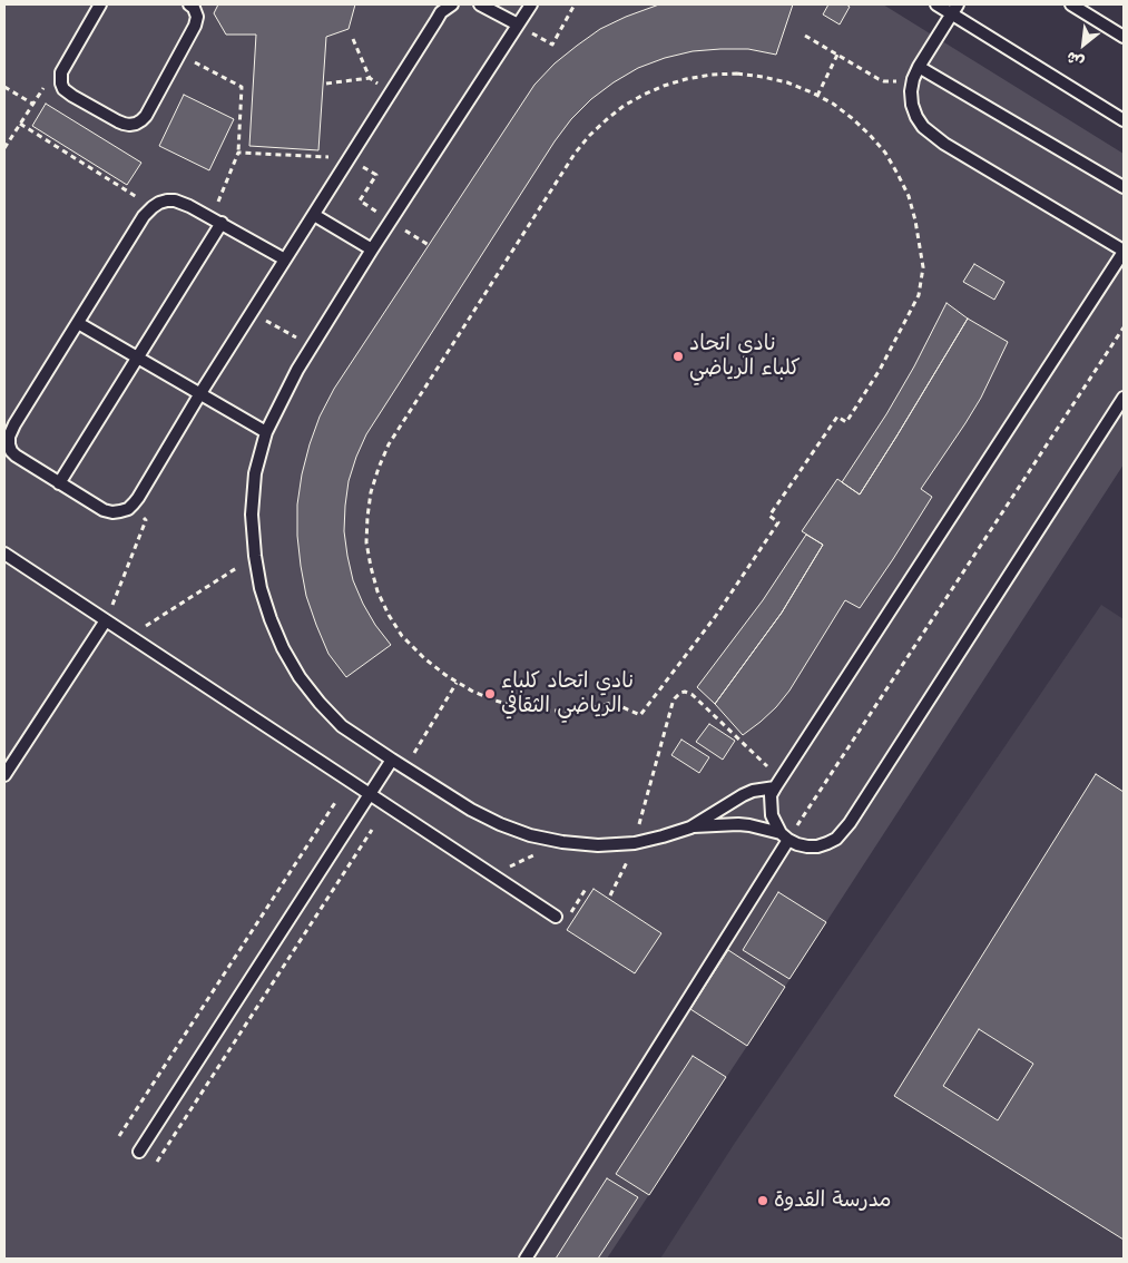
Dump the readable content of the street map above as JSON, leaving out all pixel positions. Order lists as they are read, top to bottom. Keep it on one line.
{"places":["نادي اتحاد كلباء الرياضي","نادي اتحاد كلباء الرياضي الثقافي","مدرسة القدوة"],"north":"bottom left"}
